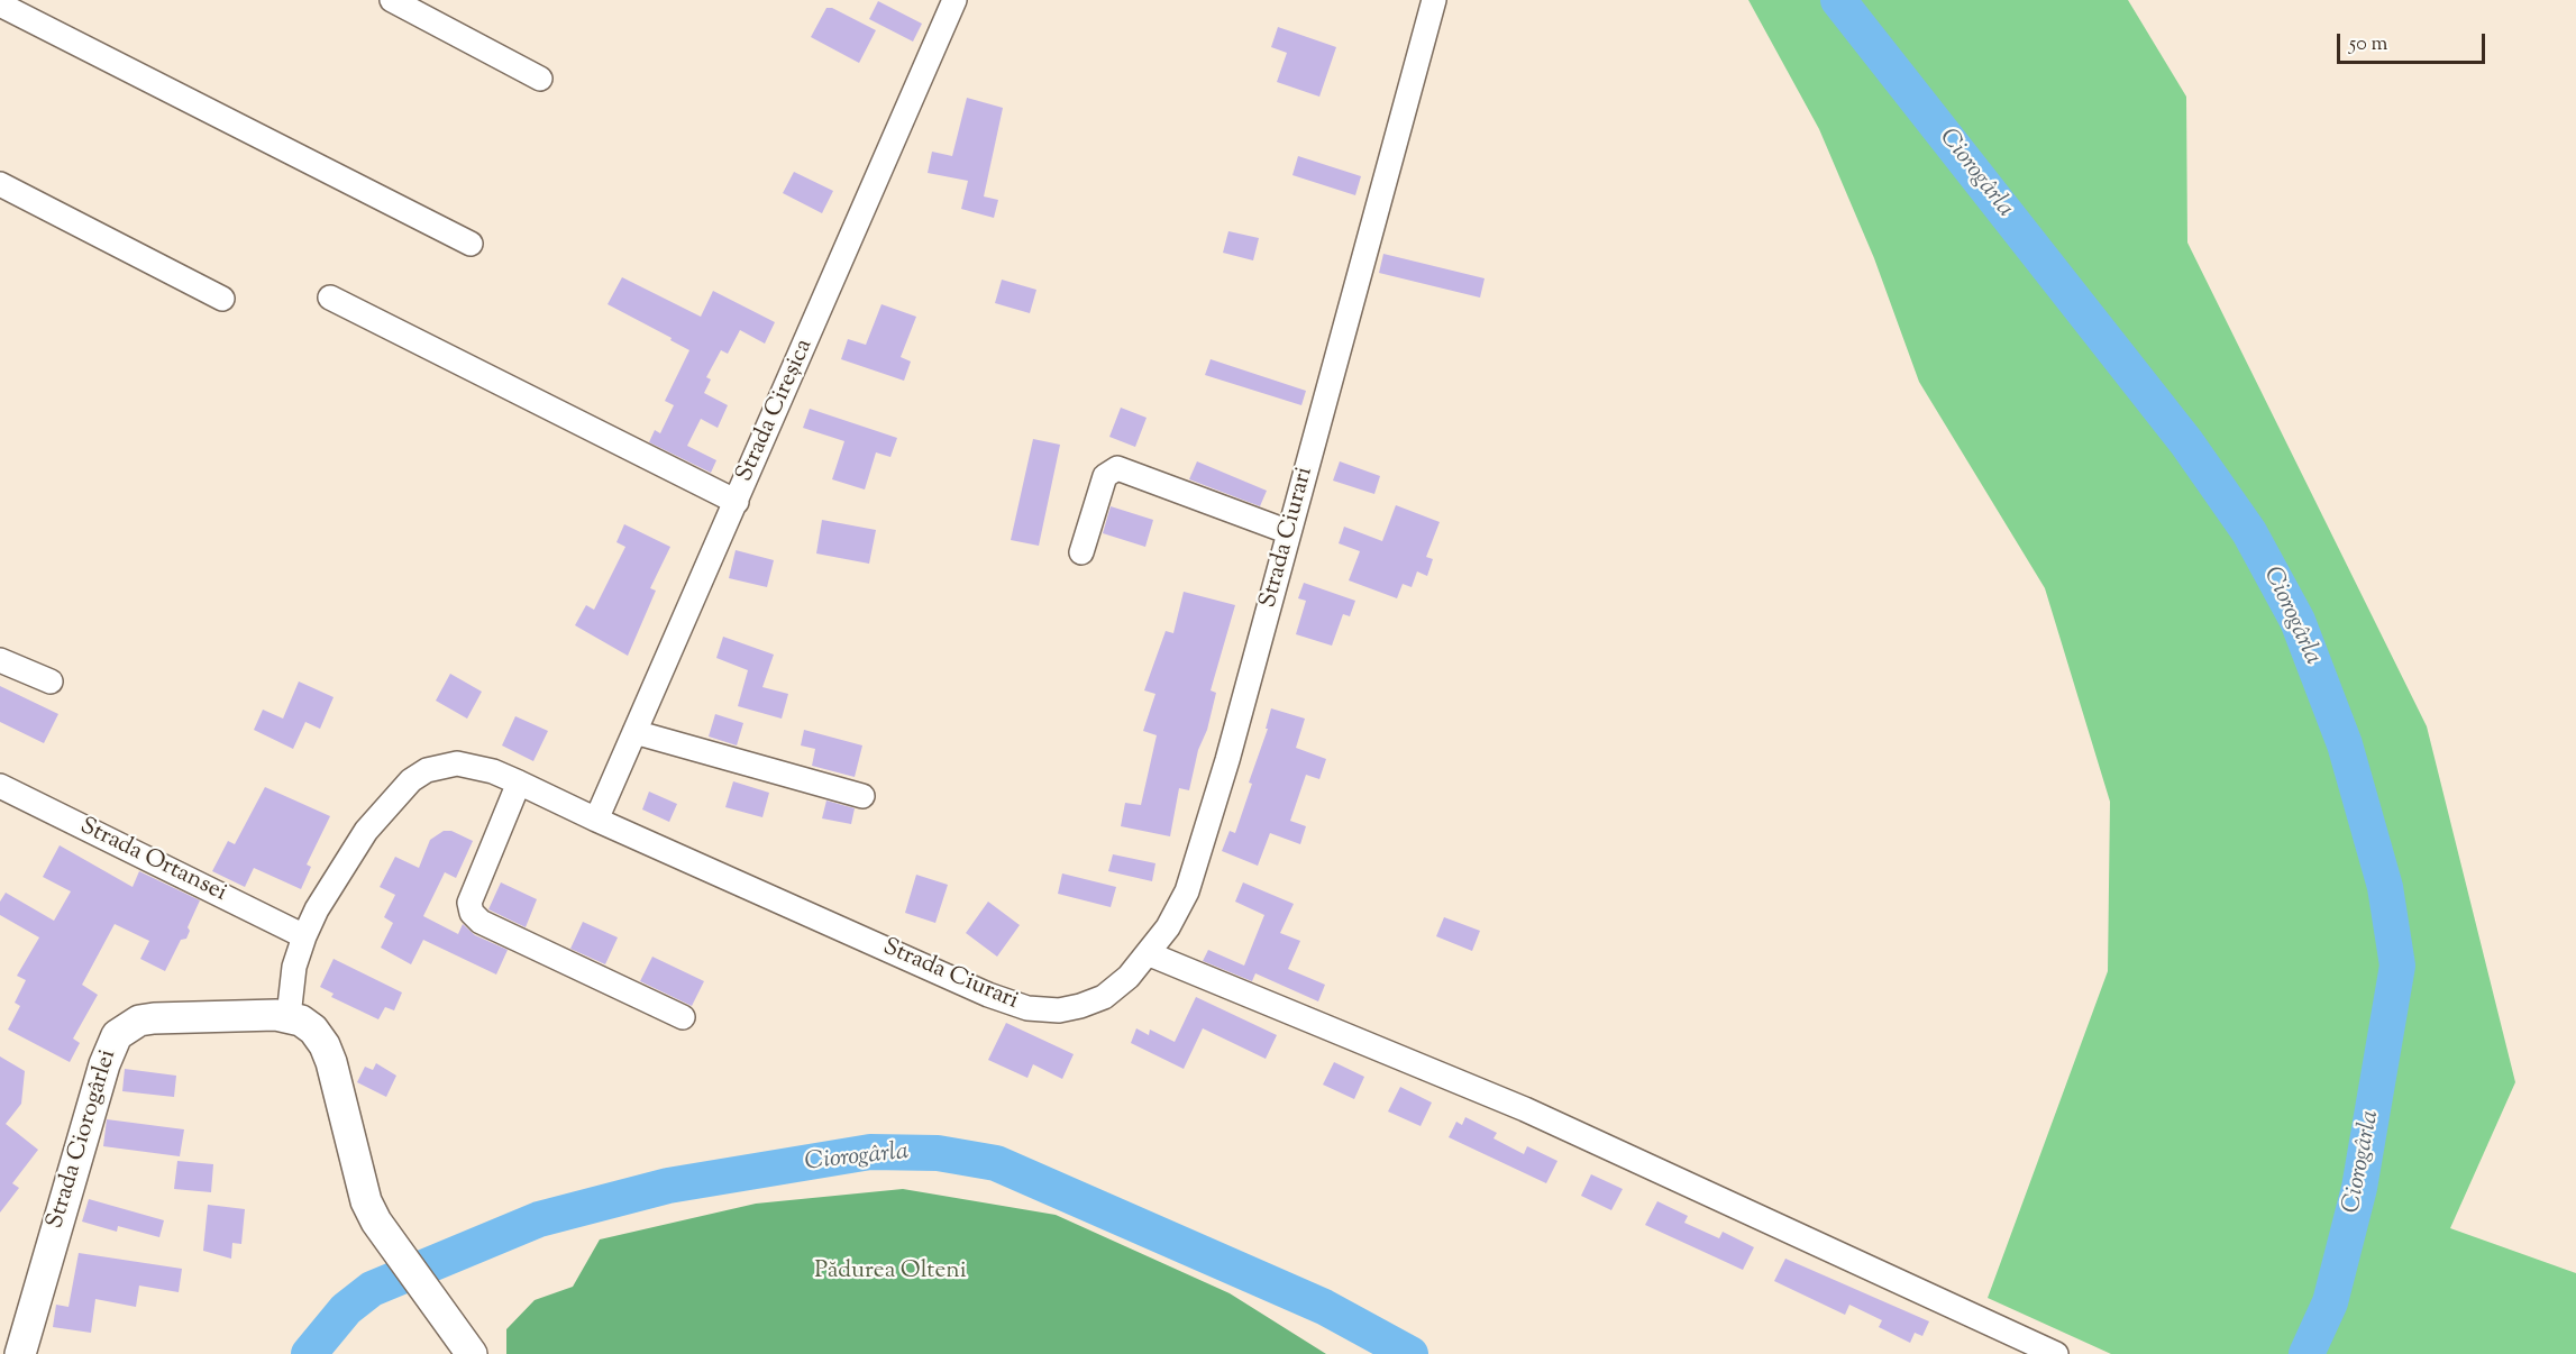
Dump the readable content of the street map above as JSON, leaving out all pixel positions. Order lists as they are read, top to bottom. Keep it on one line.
{"streets":{"street":["Strada Cireșica","Strada Ciurari","Strada Ortansei","Strada Ciorogârlei"]},"crossings":[["Strada Cireșica","Strada Ciurari"],["Strada Ciurari","Strada Ortansei"],["Strada Ciurari","Strada Ciorogârlei"]],"water":["Ciorogârla"],"parks":["Pădurea Olteni"],"scale_bar":"50 m"}
